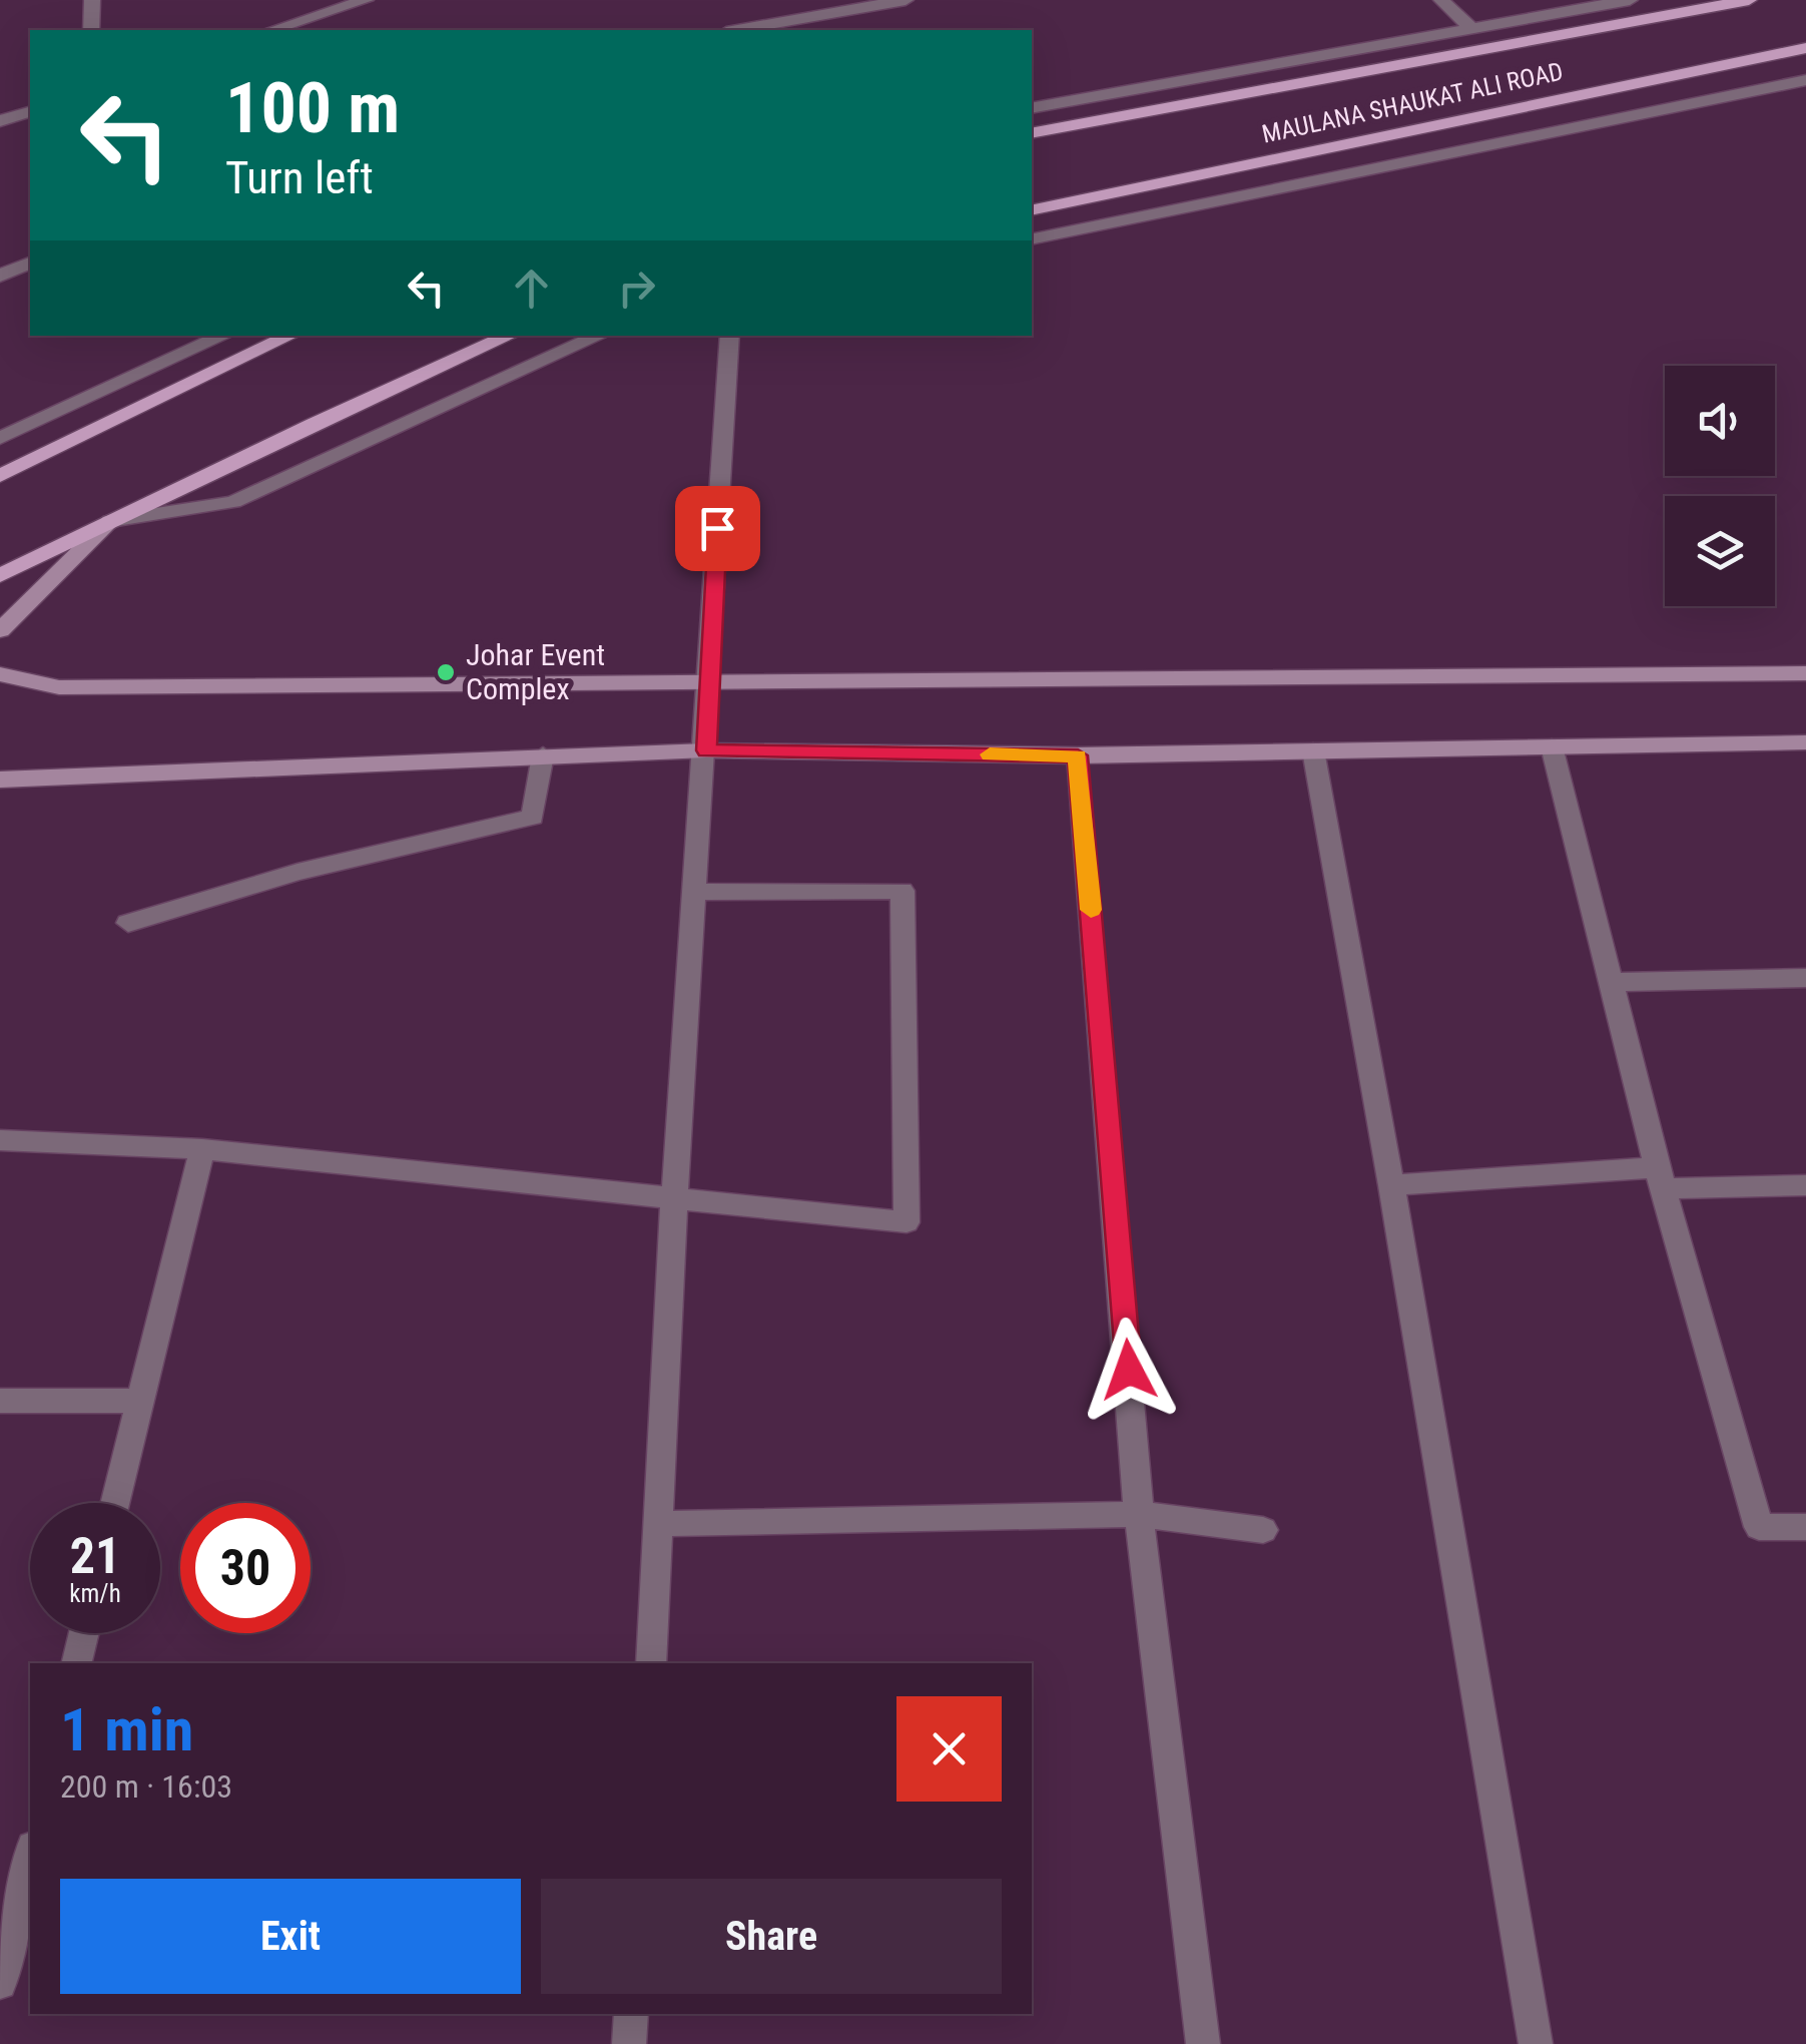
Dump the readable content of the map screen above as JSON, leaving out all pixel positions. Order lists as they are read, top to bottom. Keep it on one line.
{"streets":{"main road":["MAULANA SHAUKAT ALI ROAD"]},"places":["Johar Event Complex"],"page":{"turn":["100 m","Turn left"],"speed":"21 km/h","limit":"30","heading":["1 min","200 m · 16:03"],"buttons":["Exit","Share"]}}
